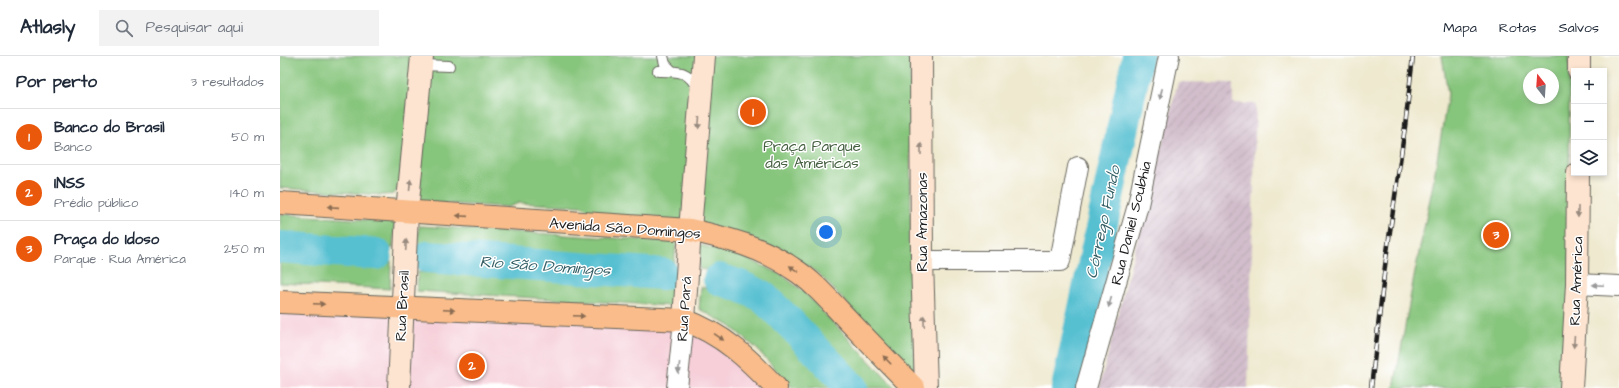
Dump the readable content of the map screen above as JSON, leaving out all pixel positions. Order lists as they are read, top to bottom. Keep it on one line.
{"streets":{"main road":["Rua Amazonas","Avenida São Domingos","Rua América","Rua Brasil","Rua Pará"],"street":["Rua Daniel Soubhia"]},"crossings":[["Avenida São Domingos","Rua Brasil"],["Avenida São Domingos","Rua Pará"]],"one_way":["Rua Amazonas","Rua Daniel Soubhia","Rua América","Rua Brasil","Rua Pará"],"water":["Córrego Fundo","Rio São Domingos"],"parks":["Praça Parque das Américas"],"north":"top","page":{"header":"Atlasly","search":"Pesquisar aqui","nav":["Mapa","Rotas","Salvos"],"heading":["Por perto","3 resultados"],"map_buttons":["+","−"],"pins":["1","3","2"],"list":[{"mark":"1","name":"Banco do Brasil","note":"Banco","value":"50 m"},{"mark":"2","name":"INSS","note":"Prédio público","value":"140 m"},{"mark":"3","name":"Praça do Idoso","note":"Parque · Rua América","value":"250 m"}]}}
